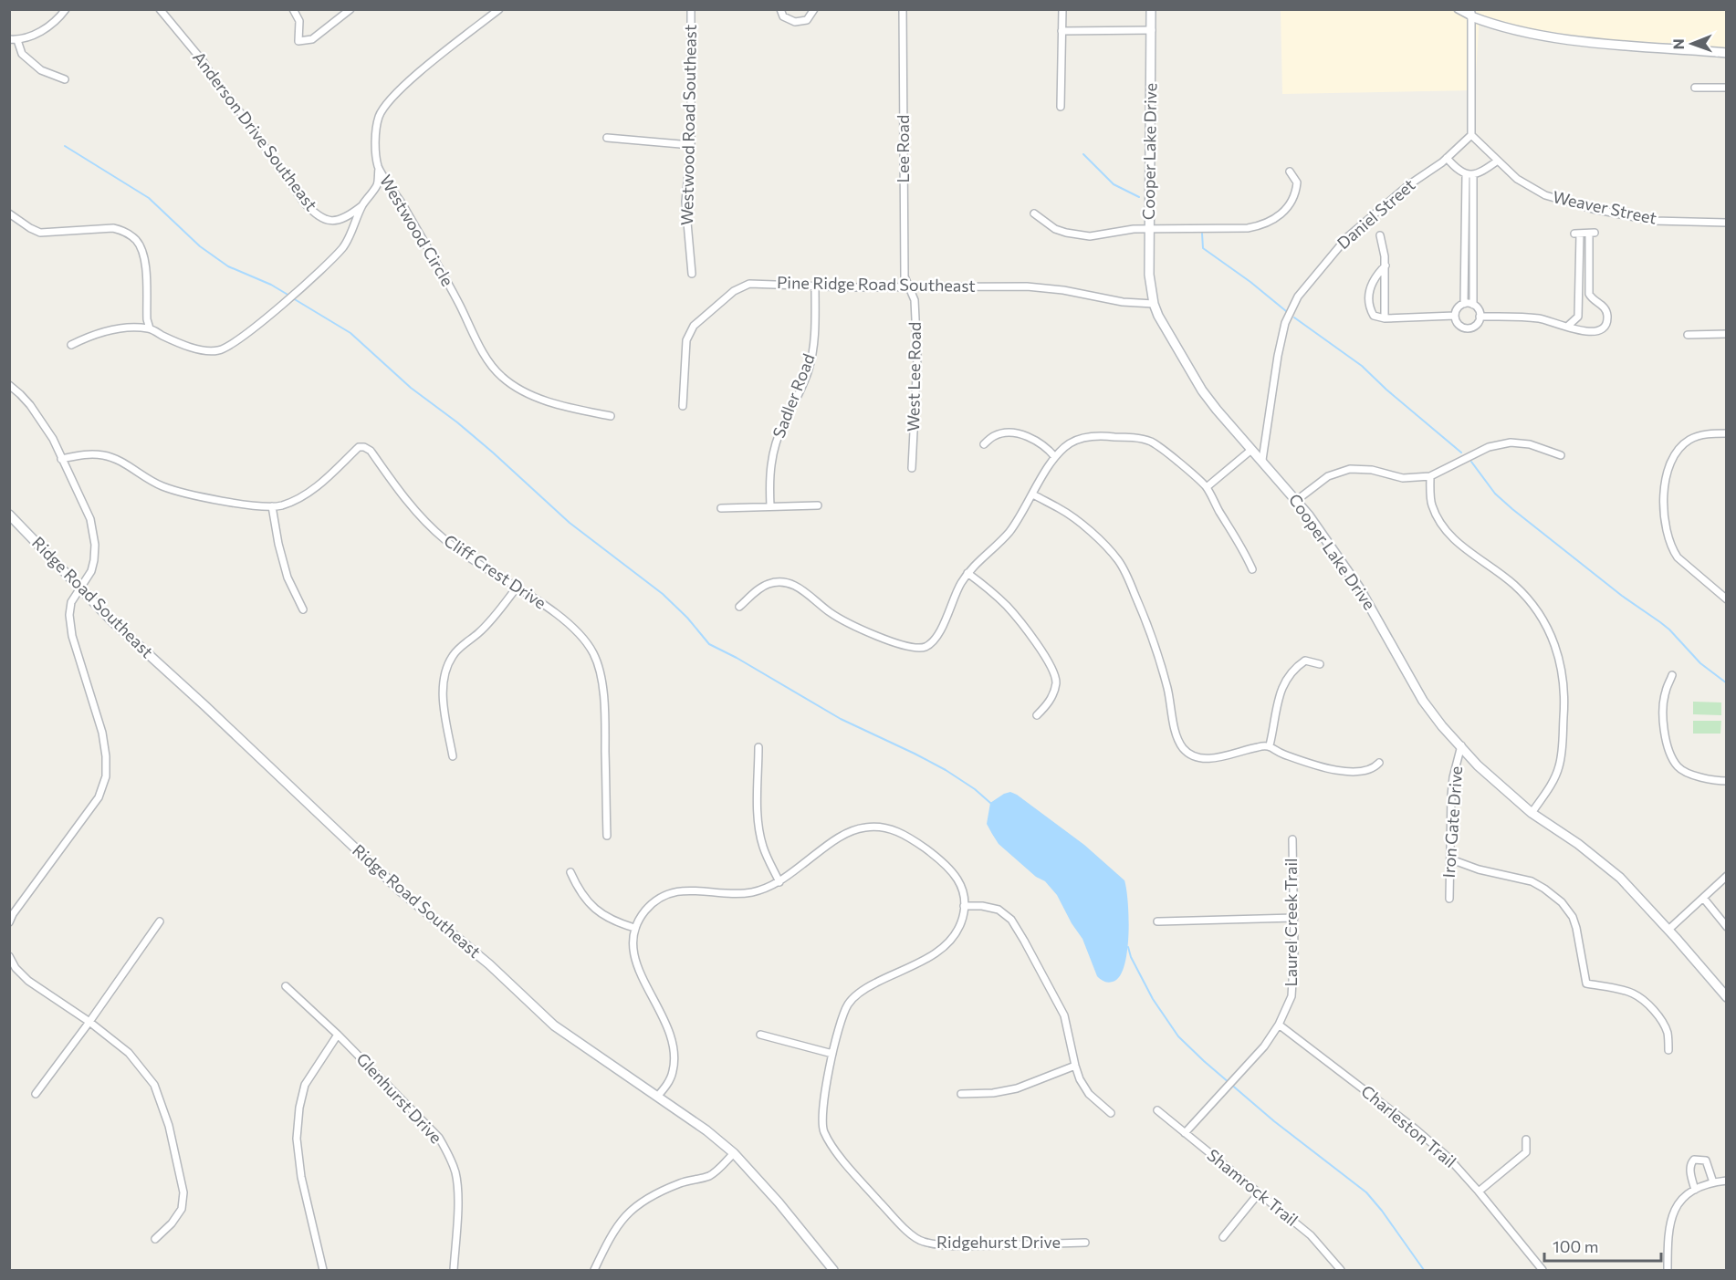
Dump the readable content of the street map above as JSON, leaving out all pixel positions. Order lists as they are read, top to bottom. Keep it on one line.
{"streets":{"street":["Westwood Road Southeast","Anderson Drive Southeast","Lee Road","Cooper Lake Drive","Weaver Street","Daniel Street","Westwood Circle","Pine Ridge Road Southeast","West Lee Road","Sadler Road","Cliff Crest Drive","Ridge Road Southeast","Iron Gate Drive","Laurel Creek Trail","Glenhurst Drive","Charleston Trail","Shamrock Trail","Ridgehurst Drive"]},"crossings":[["Anderson Drive Southeast","Westwood Circle"],["Lee Road","Pine Ridge Road Southeast"],["Lee Road","West Lee Road"],["Cooper Lake Drive","Daniel Street"],["Cooper Lake Drive","Pine Ridge Road Southeast"],["Cooper Lake Drive","Iron Gate Drive"],["Weaver Street","Daniel Street"],["Pine Ridge Road Southeast","West Lee Road"],["Pine Ridge Road Southeast","Sadler Road"],["Laurel Creek Trail","Charleston Trail"],["Laurel Creek Trail","Shamrock Trail"]],"scale_bar":"100 m","north":"left"}
